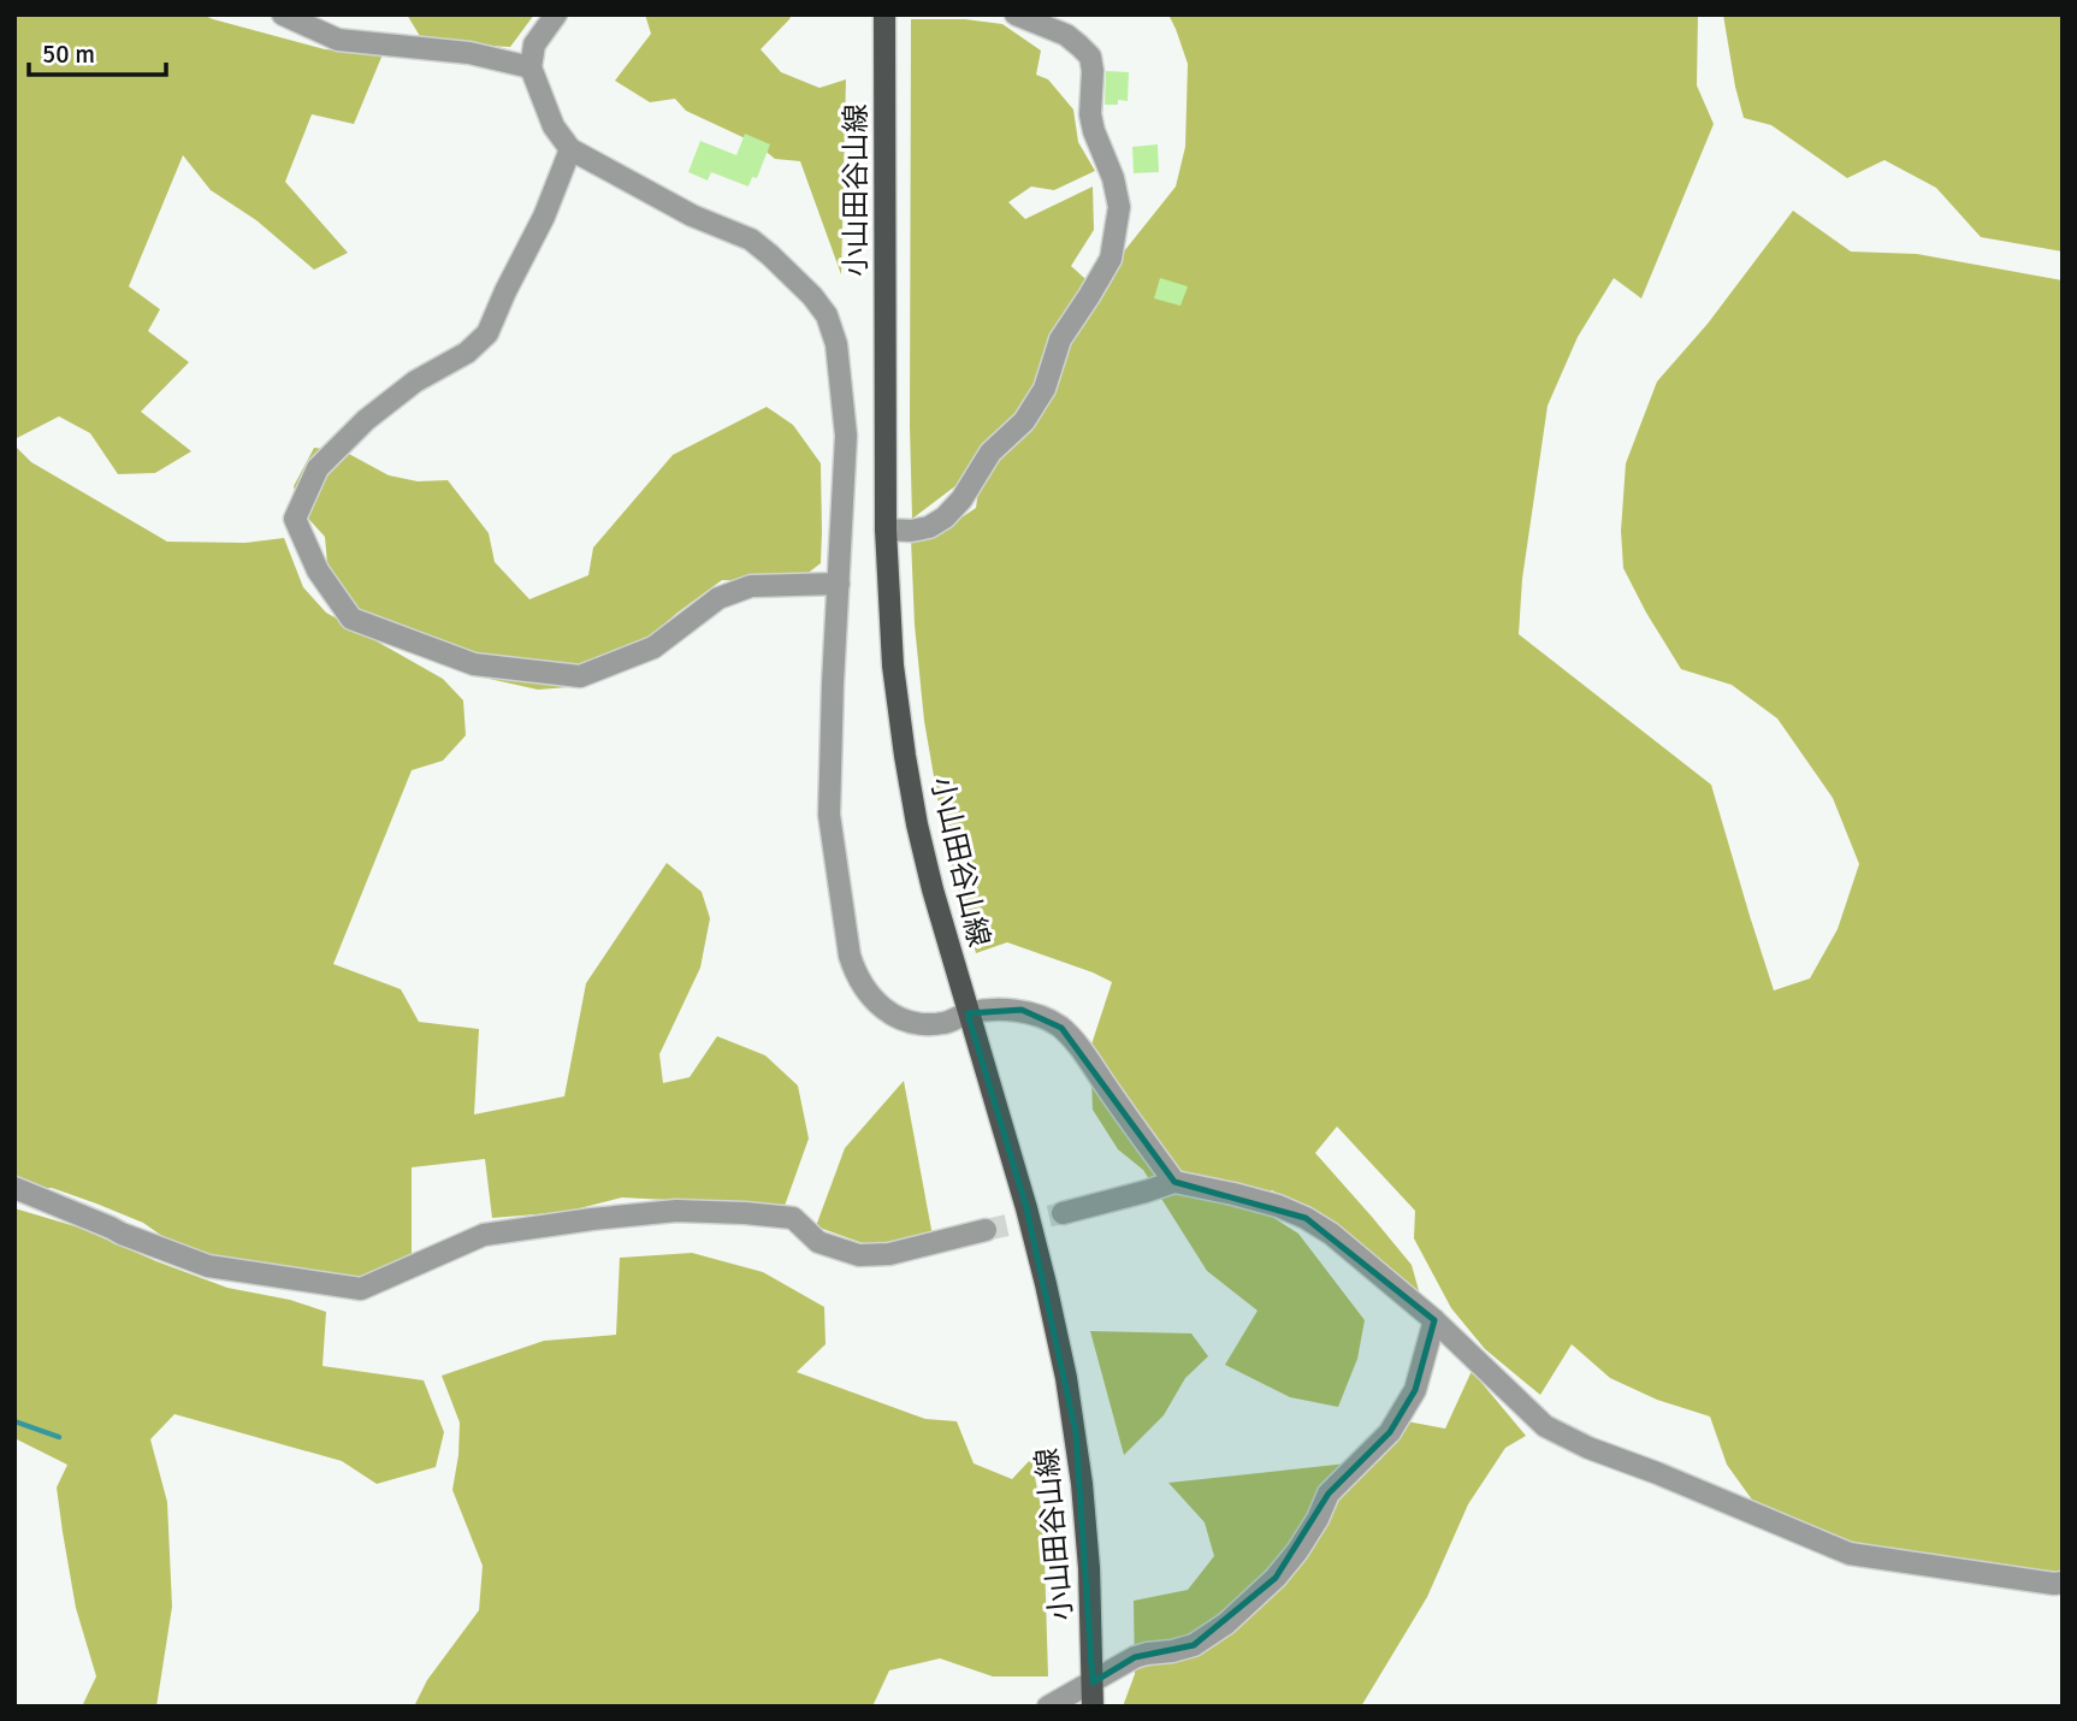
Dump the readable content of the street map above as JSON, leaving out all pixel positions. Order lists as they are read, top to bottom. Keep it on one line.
{"streets":{"main road":["小山田谷山線"]},"scale_bar":"50 m"}
